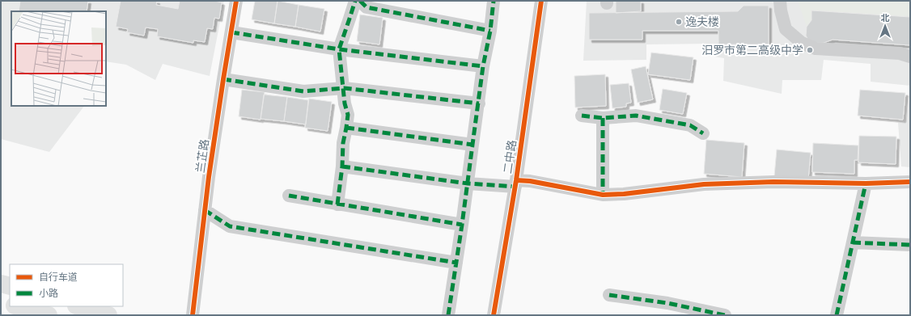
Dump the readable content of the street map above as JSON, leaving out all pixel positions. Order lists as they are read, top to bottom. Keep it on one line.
{"streets":{"street":["兰芷路","二中路"]},"places":["逸夫楼","汨罗市第二高级中学"],"legend":["自行车道","小路"],"north":"top"}
